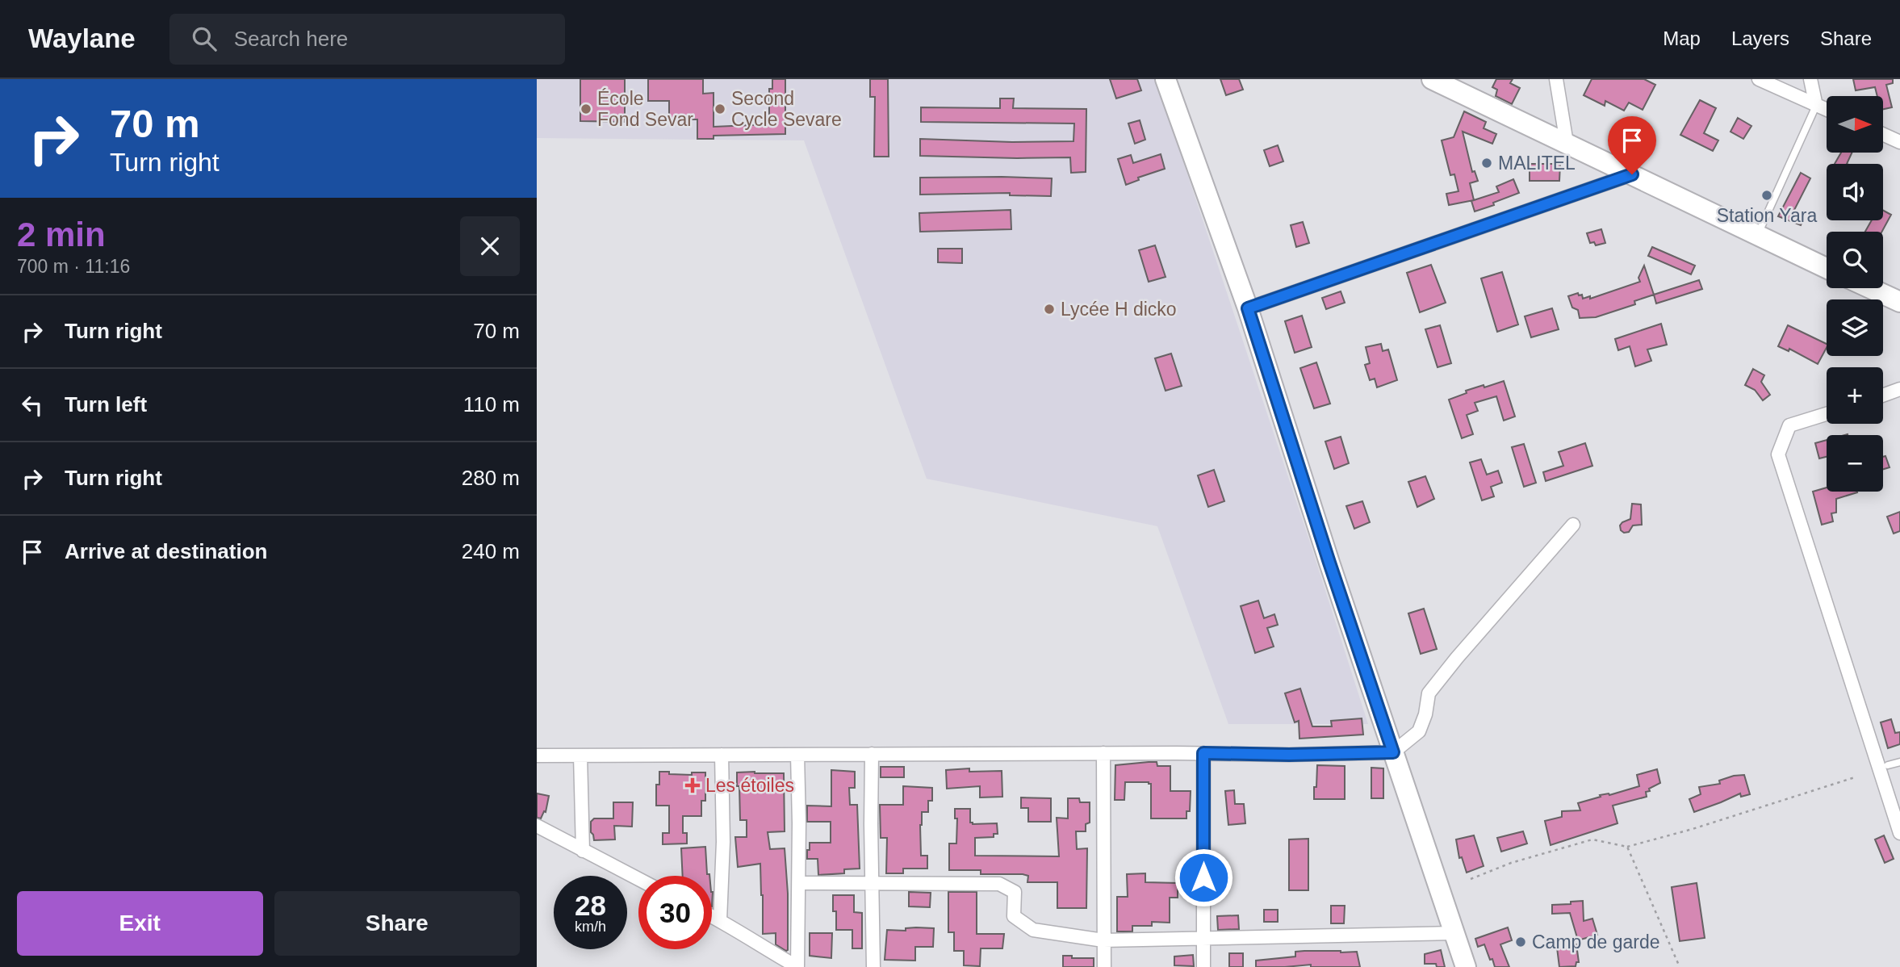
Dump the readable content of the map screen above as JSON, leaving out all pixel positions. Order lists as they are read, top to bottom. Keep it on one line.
{"places":{"other":["École Fond Sevar","Second Cycle Sevare","MALITEL","Station Yara","Lycée H dicko","Camp de garde"],"health":["Les étoiles"]},"north":"right","page":{"header":"Waylane","search":"Search here","nav":["Map","Layers","Share"],"turn":["70 m","Turn right"],"map_buttons":["+","−"],"heading":["2 min","700 m · 11:16"],"list":[{"name":"Turn right","value":"70 m"},{"name":"Turn left","value":"110 m"},{"name":"Turn right","value":"280 m"},{"name":"Arrive at destination","value":"240 m"}],"speed":"28 km/h","limit":"30","buttons":["Exit","Share"]}}
